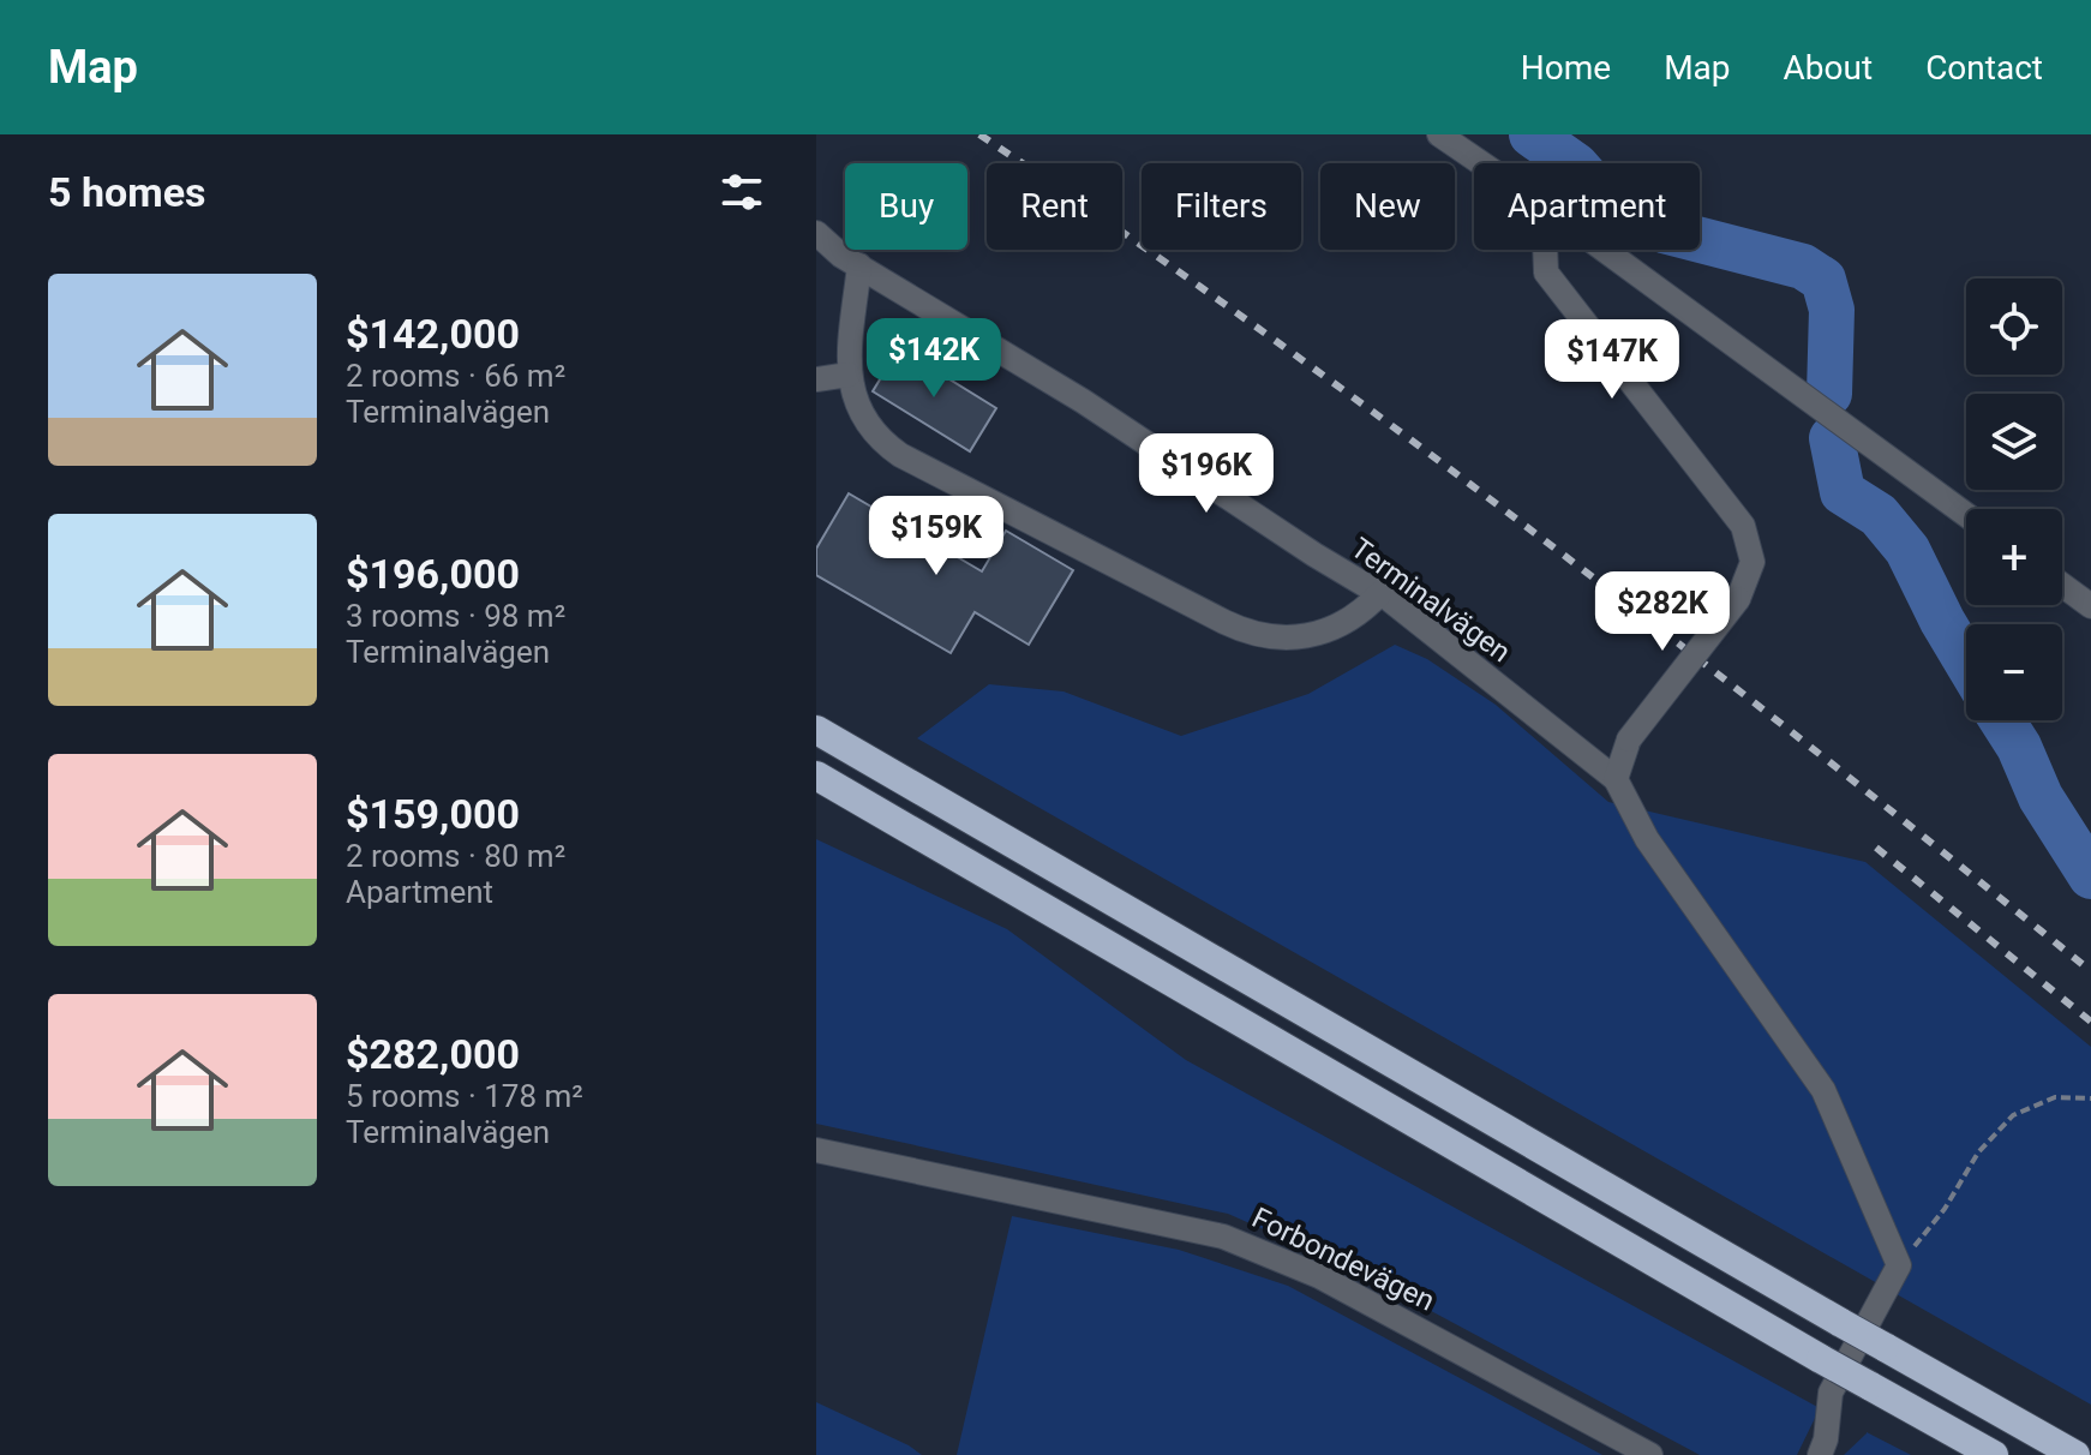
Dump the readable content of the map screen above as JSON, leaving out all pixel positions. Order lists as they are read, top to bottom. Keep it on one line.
{"streets":{"street":["Terminalvägen","Forbondevägen"]},"page":{"header":"Map","nav":["Home","Map","About","Contact"],"heading":"5 homes","chip":["Buy","Rent","Filters","New","Apartment"],"list":[{"name":"$142,000","note":"2 rooms · 66 m² · Terminalvägen"},{"name":"$196,000","note":"3 rooms · 98 m² · Terminalvägen"},{"name":"$159,000","note":"2 rooms · 80 m² · Apartment"},{"name":"$282,000","note":"5 rooms · 178 m² · Terminalvägen"}],"map_buttons":["+","−"],"price":["$142K","$147K","$196K","$159K","$282K"]}}
